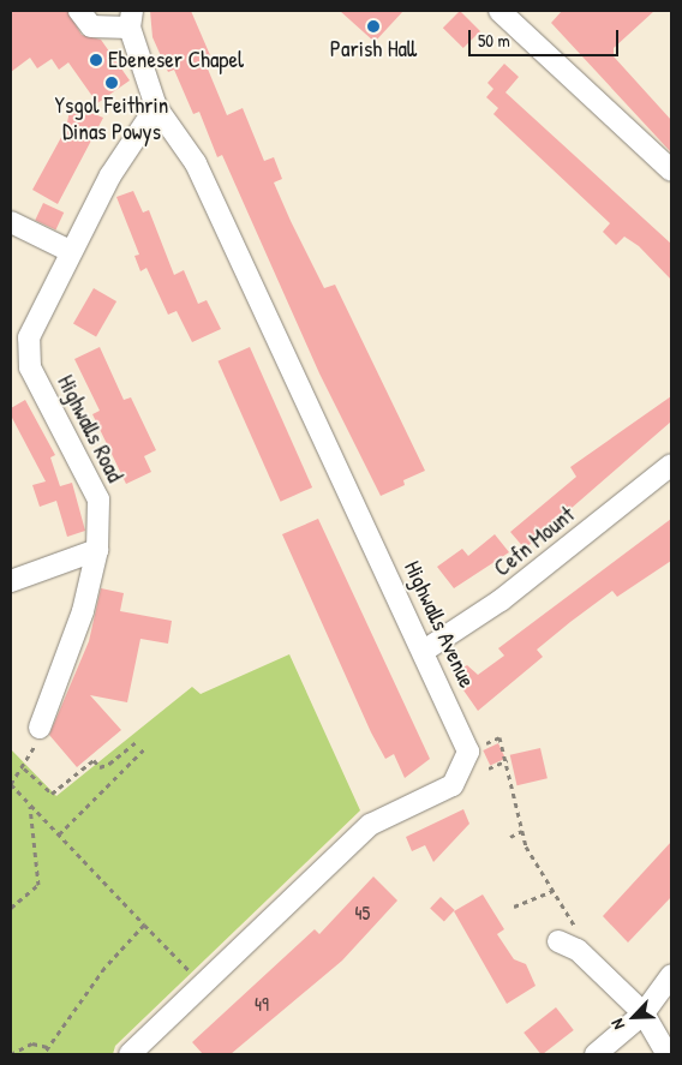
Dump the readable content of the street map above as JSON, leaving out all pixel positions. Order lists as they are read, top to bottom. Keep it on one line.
{"streets":{"street":["Highwalls Road","Cefn Mount","Highwalls Avenue"]},"crossings":[["Highwalls Road","Highwalls Avenue"],["Cefn Mount","Highwalls Avenue"]],"places":["Parish Hall","Ebeneser Chapel","Ysgol Feithrin Dinas Powys"],"house_numbers":["45","49"],"scale_bar":"50 m","north":"bottom left"}
